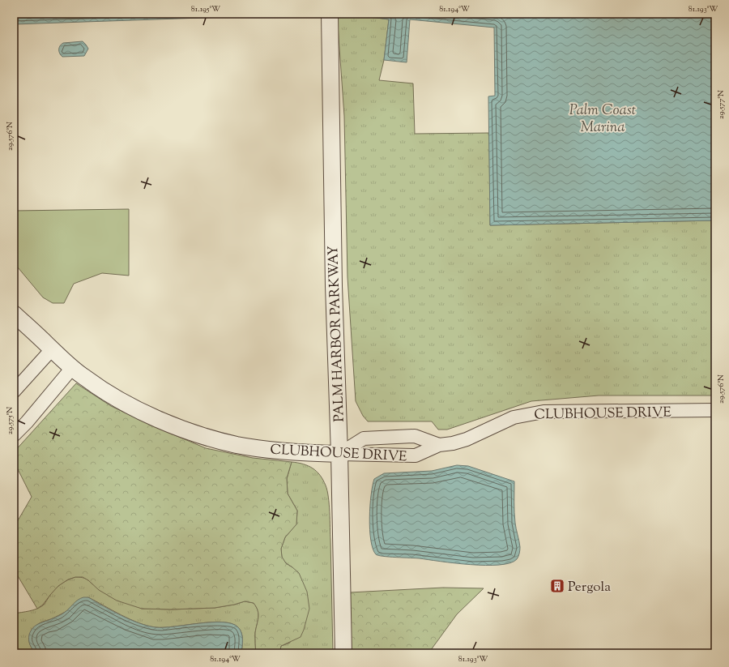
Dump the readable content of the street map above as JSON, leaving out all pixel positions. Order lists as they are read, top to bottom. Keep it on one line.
{"streets":{"street":["PALM HARBOR PARKWAY","CLUBHOUSE DRIVE"]},"crossings":[["PALM HARBOR PARKWAY","CLUBHOUSE DRIVE"]],"water":["Palm Coast Marina"],"places":{"building":["Pergola"]},"coordinates":["81.195°W","81.194°W","81.193°W","29.577°N","29.576°N","29.575°N"]}
